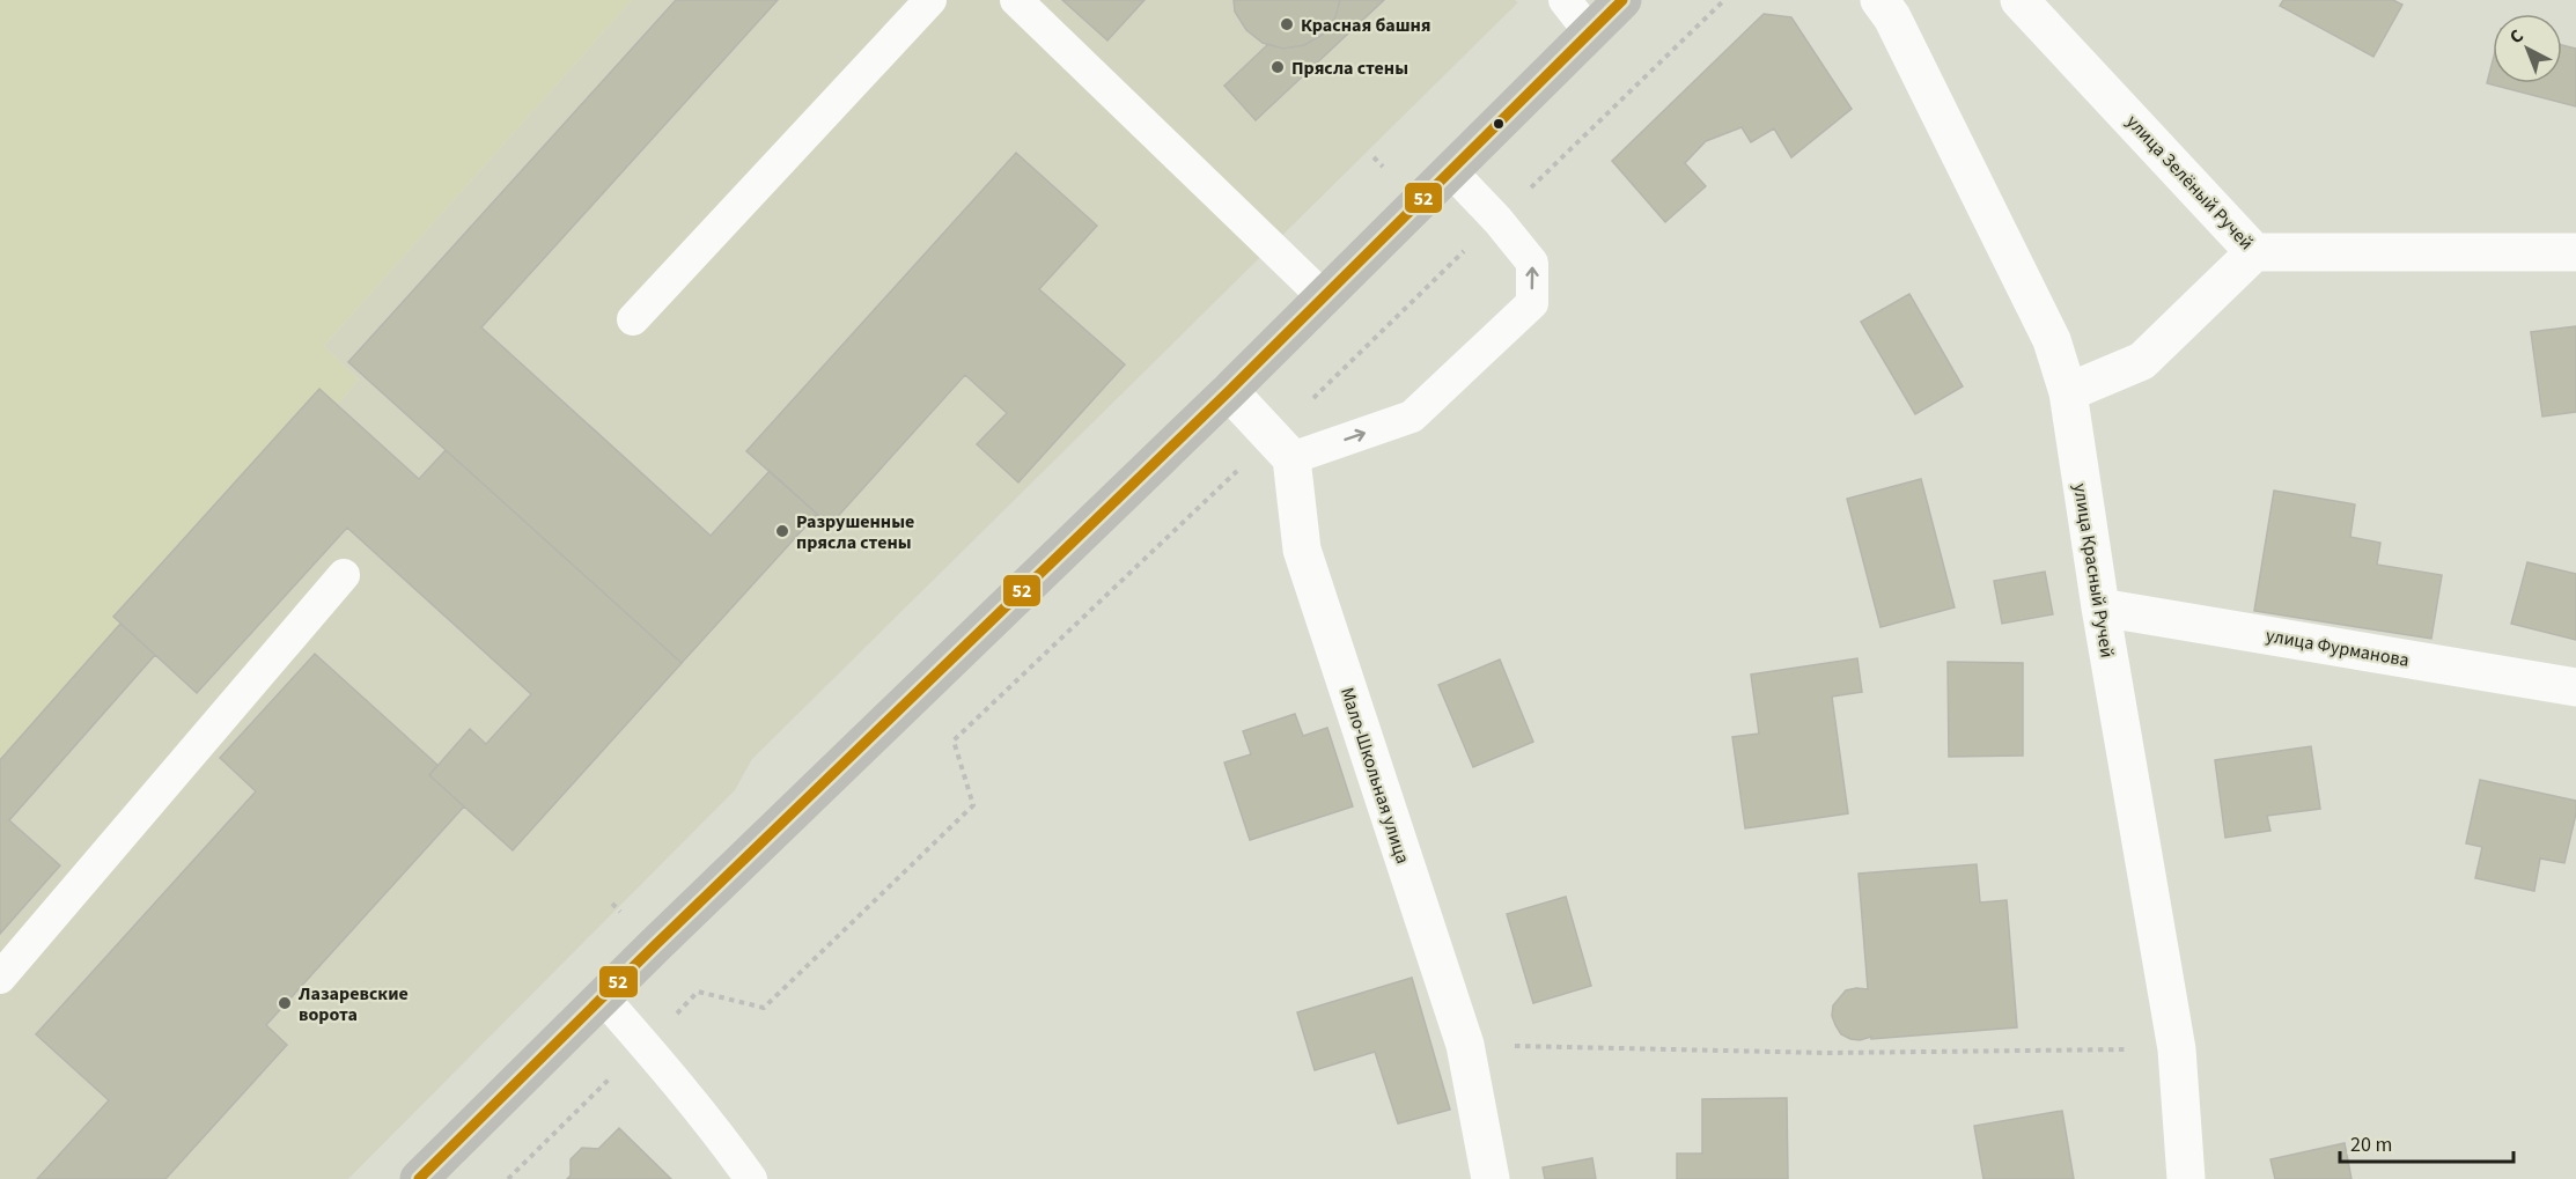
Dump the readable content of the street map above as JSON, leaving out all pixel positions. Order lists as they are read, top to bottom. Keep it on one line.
{"streets":{"street":["улица Зелёный Ручей","улица Красный Ручей","улица Фурманова","Мало-Школьная улица"]},"crossings":[["улица Красный Ручей","улица Фурманова"]],"places":["Красная башня","Прясла стены","Разрушенные прясла стены","Лазаревские ворота"],"lines":["transit line 52"],"scale_bar":"20 m","north":"top left"}
